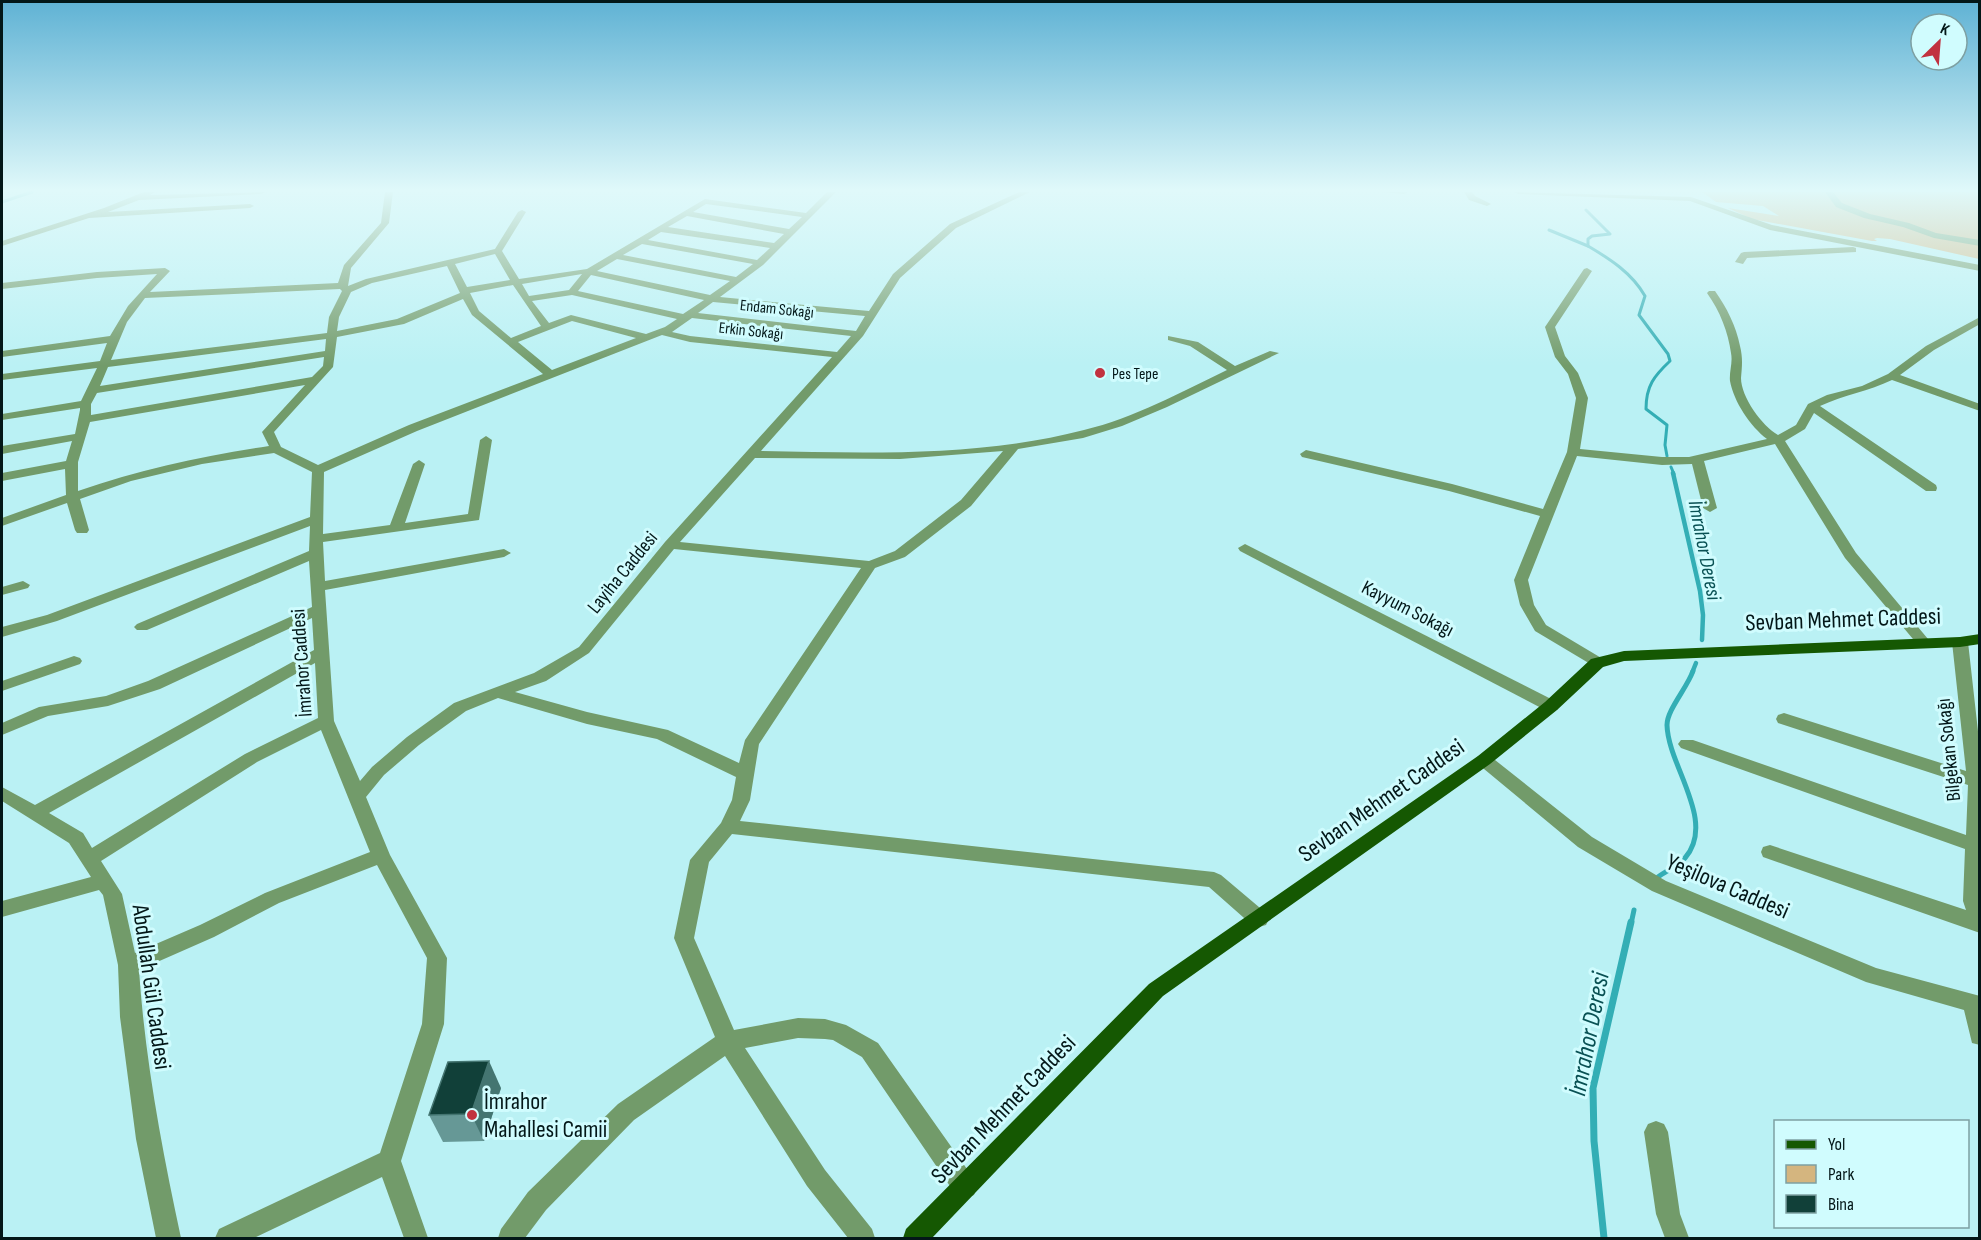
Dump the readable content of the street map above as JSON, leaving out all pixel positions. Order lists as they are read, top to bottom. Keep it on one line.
{"streets":{"main road":["Sevban Mehmet Caddesi"],"street":["Endam Sokağı","Erkin Sokağı","Layiha Caddesi","Kayyum Sokağı","İmrahor Caddesi","Bilgekan Sokağı","Yeşilova Caddesi","Abdullah Gül Caddesi"]},"crossings":[["Endam Sokağı","Layiha Caddesi"],["Erkin Sokağı","Layiha Caddesi"],["Layiha Caddesi","İmrahor Caddesi"],["Kayyum Sokağı","Sevban Mehmet Caddesi"],["Sevban Mehmet Caddesi","Bilgekan Sokağı"],["Sevban Mehmet Caddesi","Yeşilova Caddesi"]],"water":["İmrahor Deresi"],"places":["Pes Tepe","İmrahor Mahallesi Camii"],"legend":["Yol","Park","Bina"],"north":"top right"}
